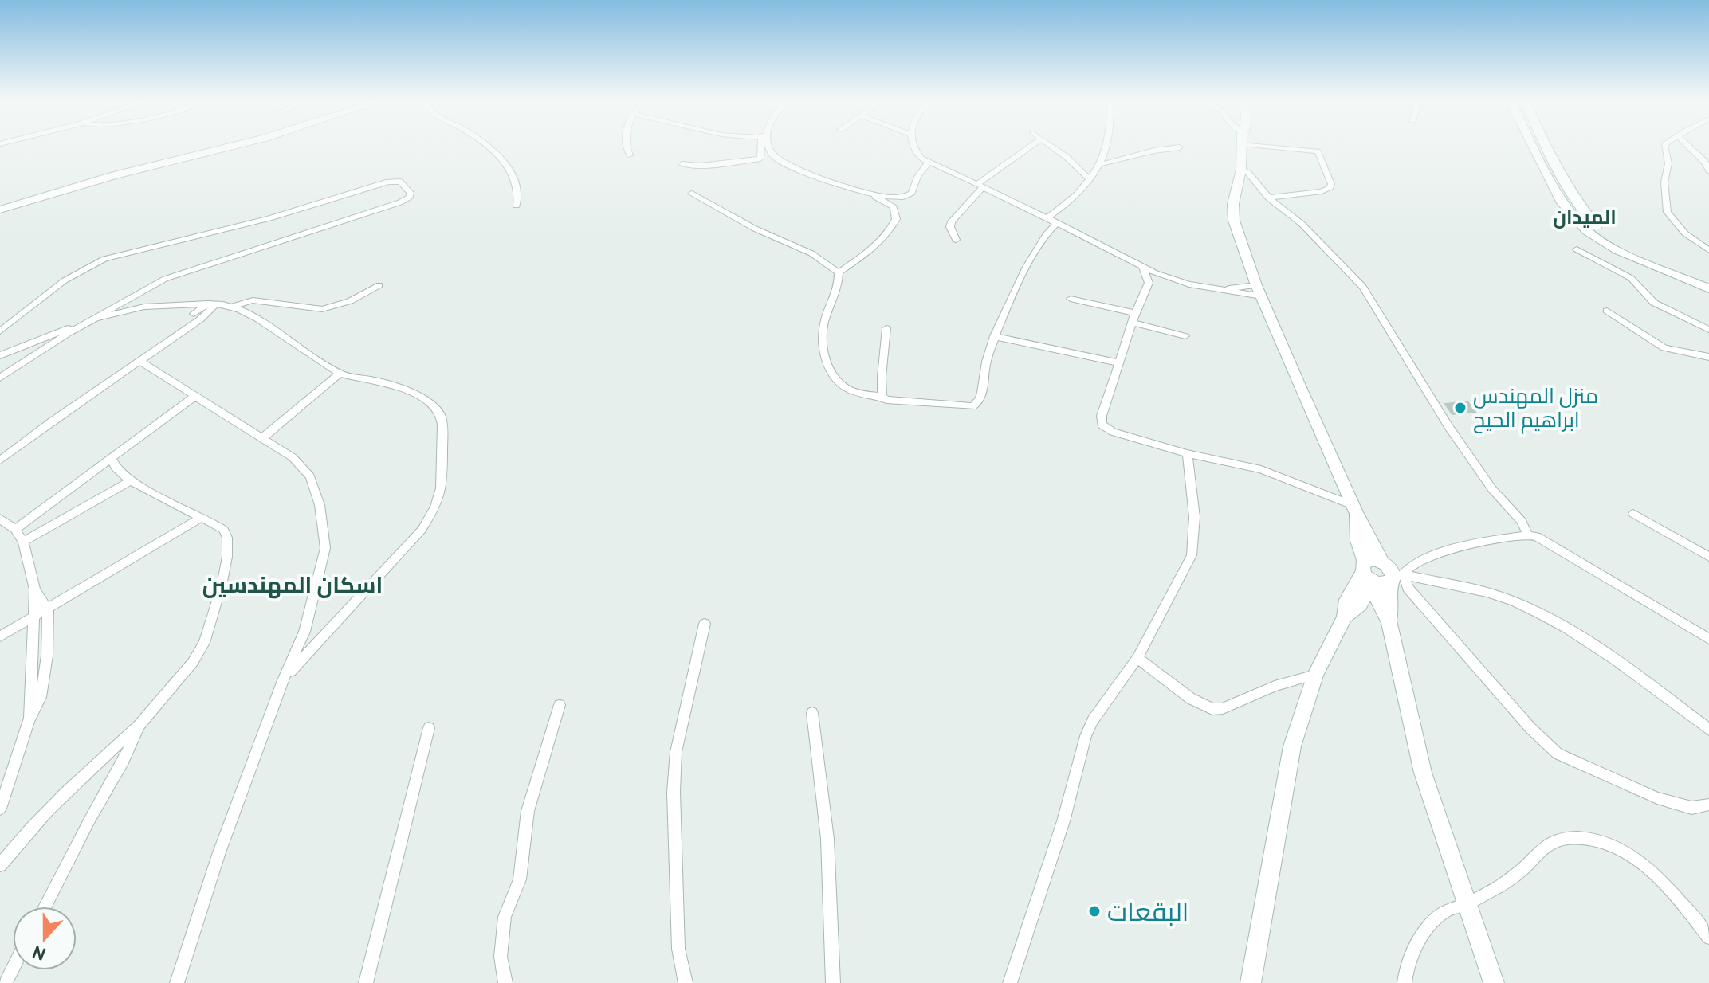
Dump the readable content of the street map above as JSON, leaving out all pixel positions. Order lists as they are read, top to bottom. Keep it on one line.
{"districts":["الميدان","اسكان المهندسين"],"places":["منزل المهندس ابراهيم الحيح","البقعات"],"north":"bottom"}
